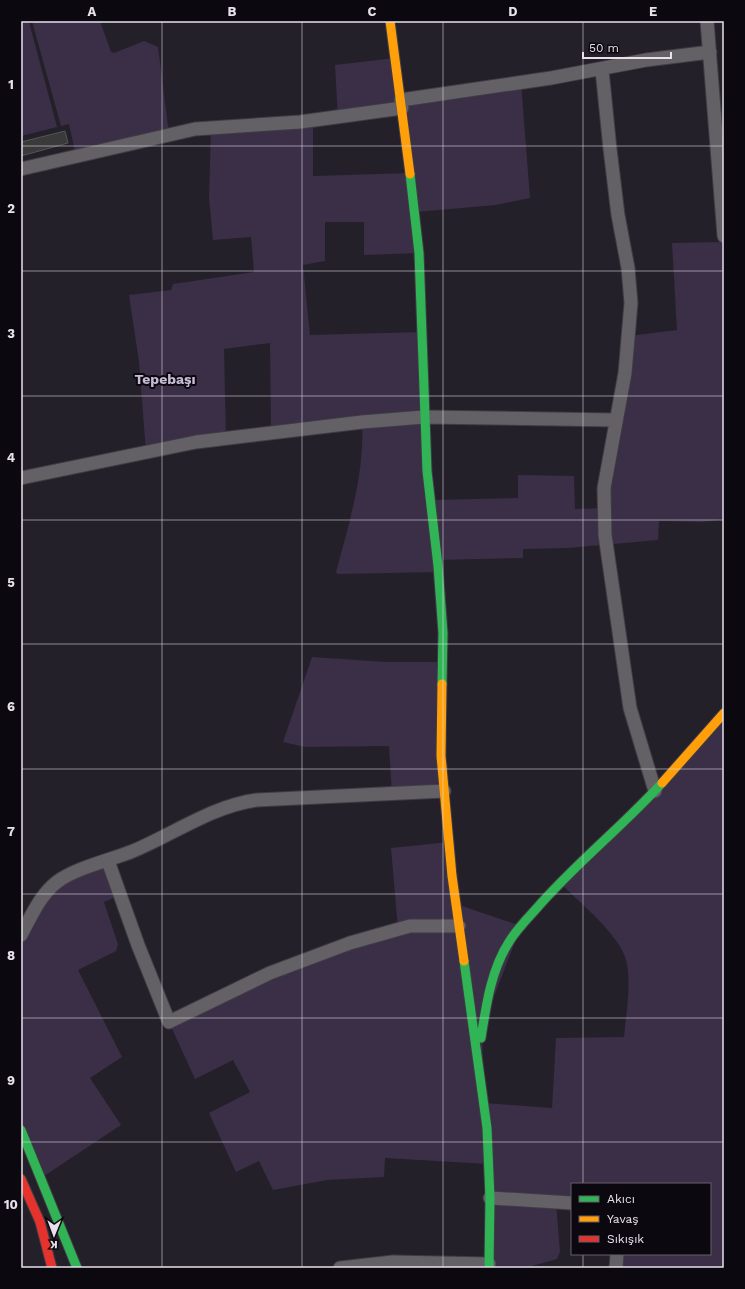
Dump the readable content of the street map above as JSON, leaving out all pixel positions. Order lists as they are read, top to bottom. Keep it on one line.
{"districts":["Tepebaşı"],"legend":["Akıcı","Yavaş","Sıkışık"],"scale_bar":"50 m","north":"bottom","grid":{"columns":["A","B","C","D","E"],"rows":["1","2","3","4","5","6","7","8","9","10"]}}
